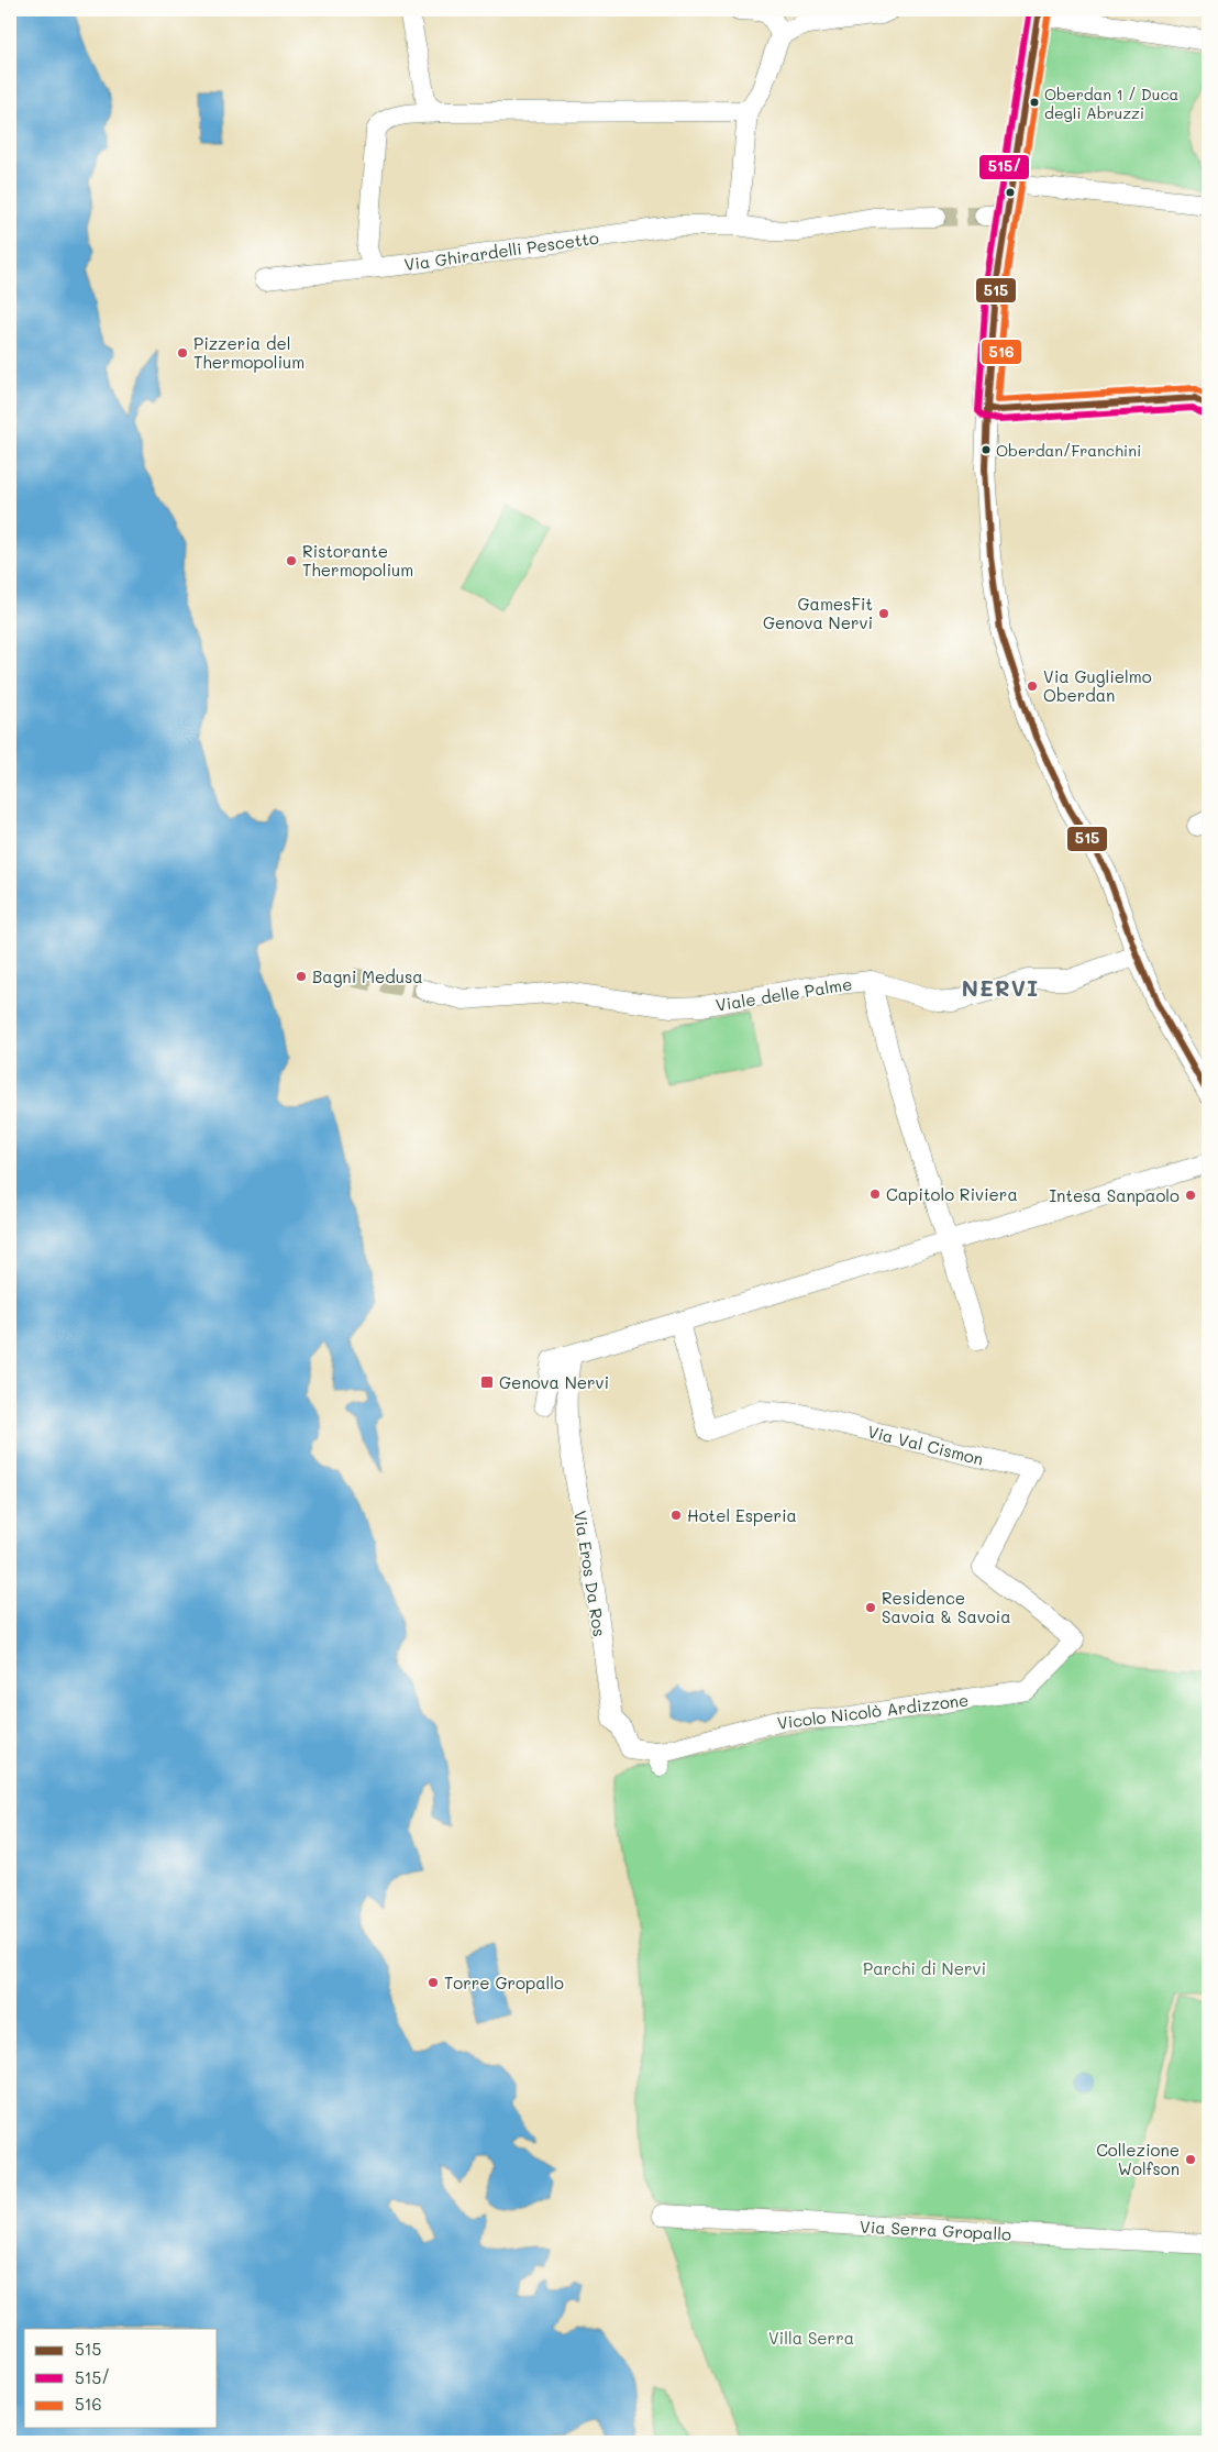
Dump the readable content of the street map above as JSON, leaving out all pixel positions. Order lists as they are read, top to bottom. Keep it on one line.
{"streets":{"street":["Via Ghirardelli Pescetto","Viale delle Palme","Via Val Cismon","Via Eros Da Ros","Vicolo Nicolò Ardizzone","Via Serra Gropallo"]},"crossings":[["Via Val Cismon","Vicolo Nicolò Ardizzone"],["Via Eros Da Ros","Vicolo Nicolò Ardizzone"]],"districts":["NERVI"],"parks":["Parchi di Nervi","Villa Serra"],"places":{"other":["Oberdan 1 / Duca degli Abruzzi","Pizzeria del Thermopolium","Oberdan/Franchini","Ristorante Thermopolium","GamesFit Genova Nervi","Via Guglielmo Oberdan","Bagni Medusa","Capitolo Riviera","Intesa Sanpaolo","Hotel Esperia","Residence Savoia & Savoia","Torre Gropallo","Collezione Wolfson"],"transit":["Genova Nervi"]},"lines":["transit line 515","transit line 515/","transit line 516"],"legend":["515","515/","516"]}
